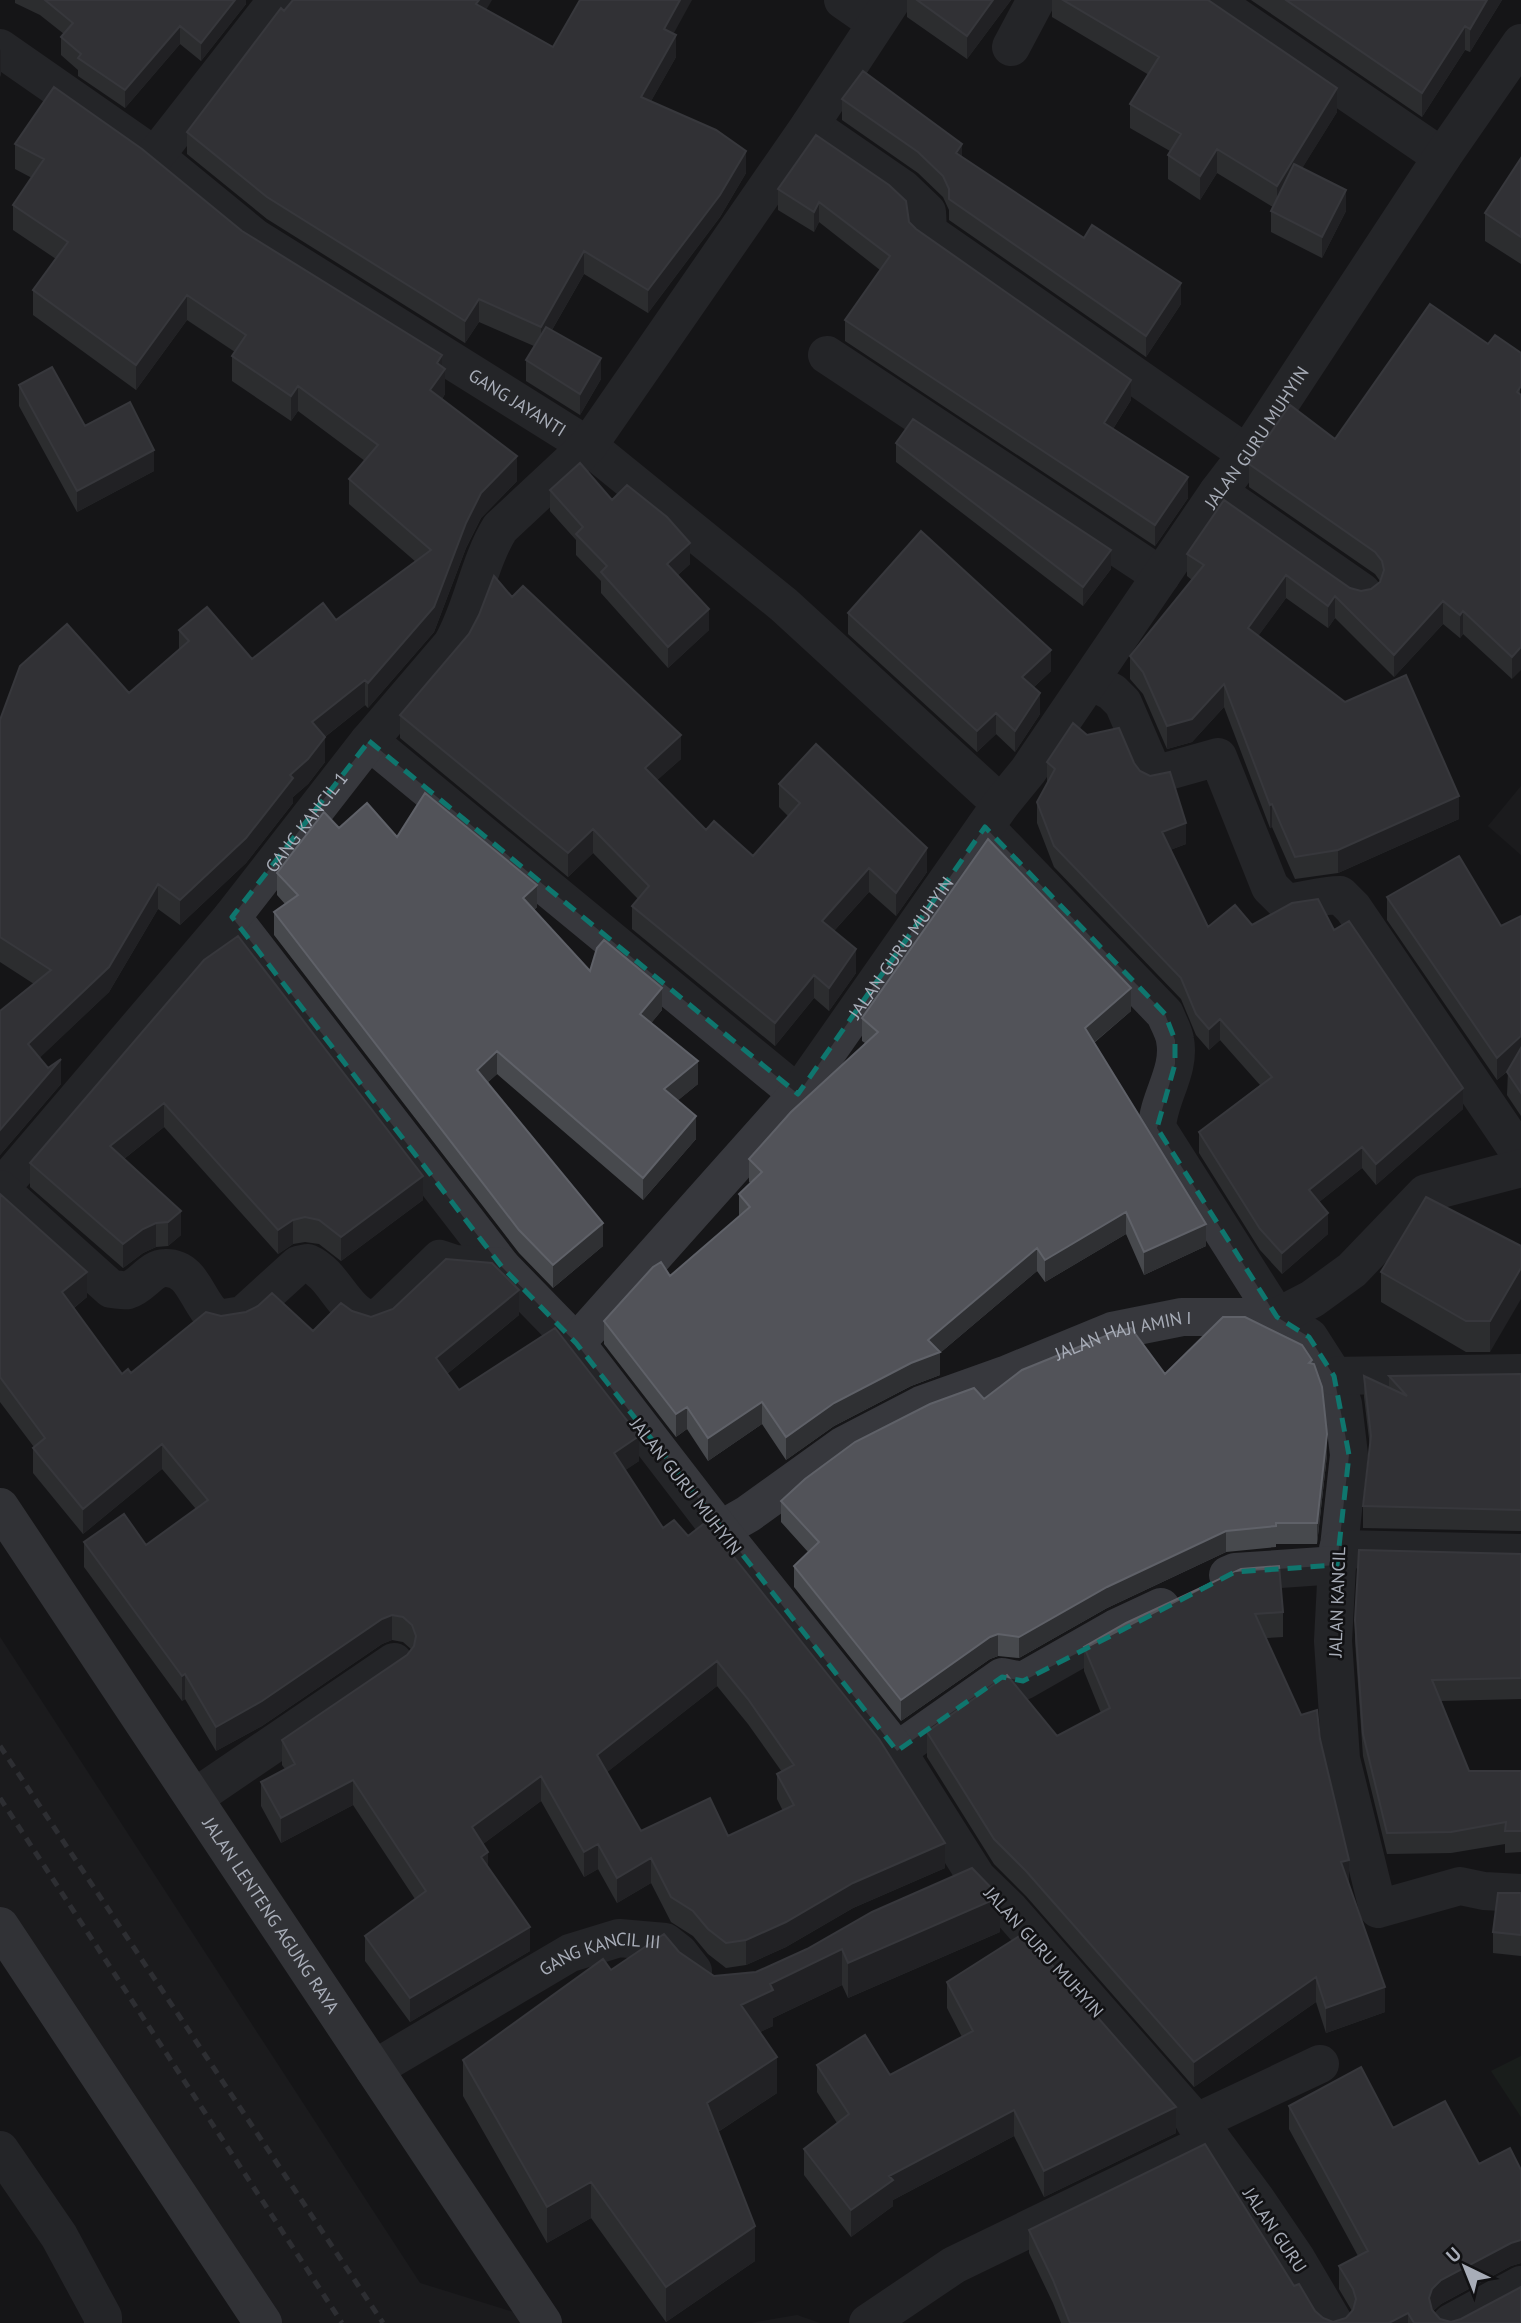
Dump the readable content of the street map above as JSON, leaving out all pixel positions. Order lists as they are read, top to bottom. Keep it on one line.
{"streets":{"main road":["JALAN LENTENG AGUNG RAYA"],"street":["GANG JAYANTI","JALAN GURU MUHYIN","GANG KANCIL 1","JALAN HAJI AMIN I","JALAN KANCIL","GANG KANCIL III","JALAN GURU"]},"crossings":[["GANG JAYANTI","JALAN GURU MUHYIN"],["GANG JAYANTI","GANG KANCIL 1"],["JALAN GURU MUHYIN","JALAN HAJI AMIN I"],["JALAN GURU MUHYIN","JALAN GURU"],["JALAN HAJI AMIN I","JALAN KANCIL"],["JALAN LENTENG AGUNG RAYA","GANG KANCIL III"]],"north":"top left"}
